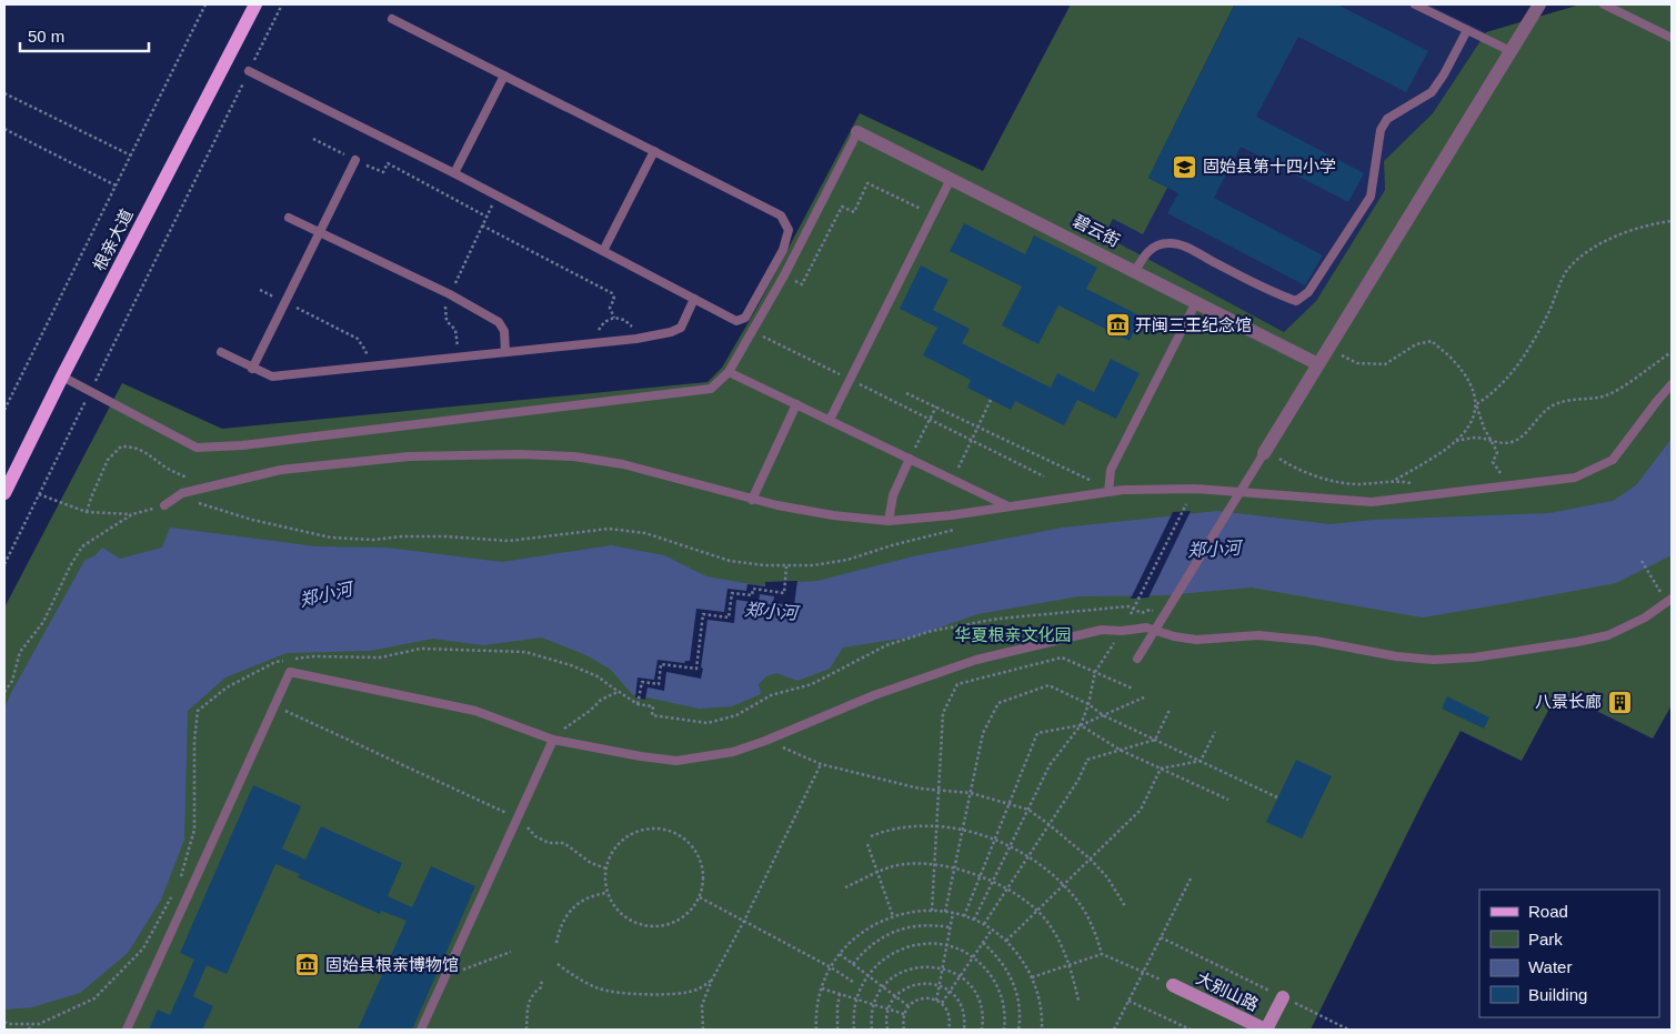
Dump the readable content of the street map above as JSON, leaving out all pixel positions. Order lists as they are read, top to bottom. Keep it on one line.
{"streets":{"main road":["根亲大道","大别山路"],"street":["碧云街"]},"water":["郑小河"],"parks":["华夏根亲文化园"],"places":{"school or university":["固始县第十四小学"],"museum":["开闽三王纪念馆","固始县根亲博物馆"],"building":["八景长廊"]},"legend":["Road","Park","Water","Building"],"scale_bar":"50 m"}
